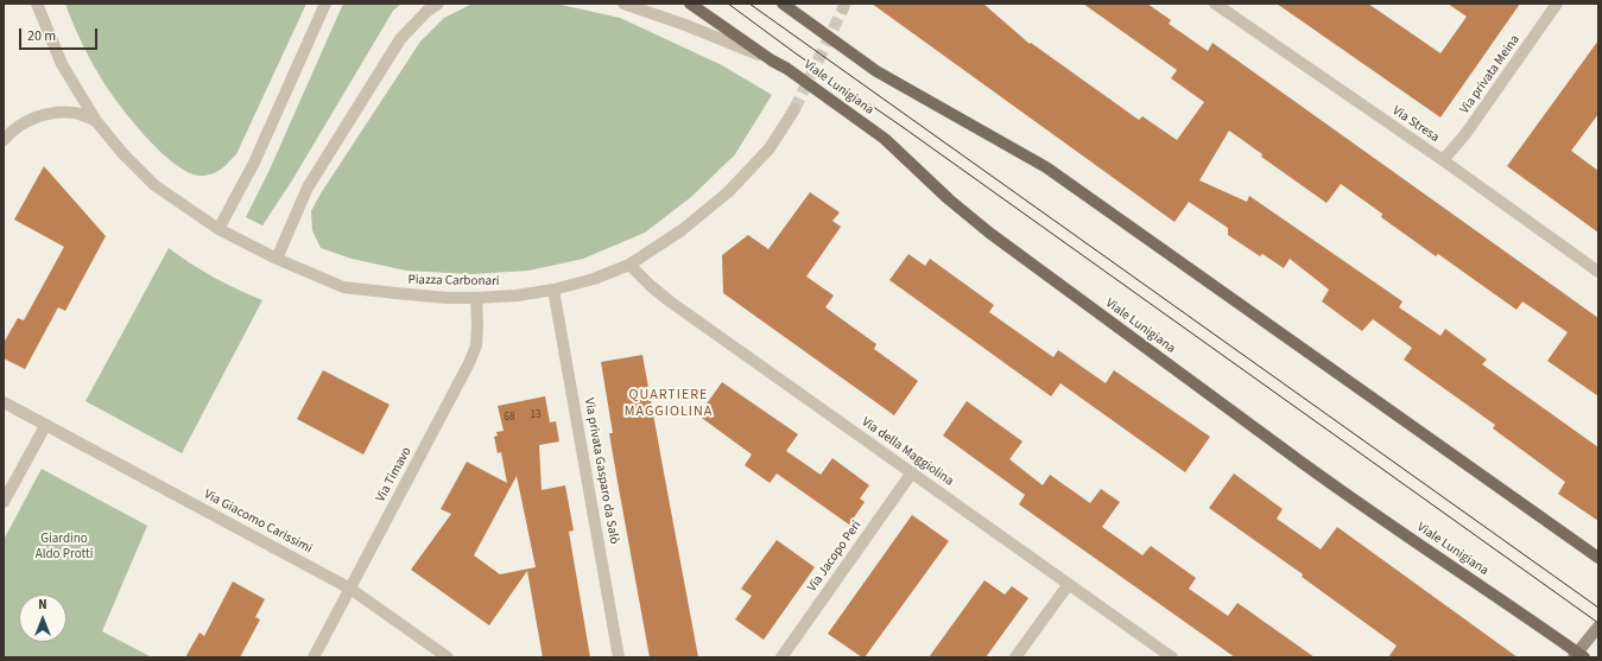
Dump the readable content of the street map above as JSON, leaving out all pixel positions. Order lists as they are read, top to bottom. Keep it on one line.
{"streets":{"main road":["Viale Lunigiana"],"street":["Via privata Meina","Via Stresa","Piazza Carbonari","Via della Maggiolina","Via privata Gasparo da Salò","Via Timavo","Via Giacomo Carissimi","Via Jacopo Peri"]},"crossings":[["Via privata Meina","Via Stresa"],["Piazza Carbonari","Via della Maggiolina"],["Piazza Carbonari","Via privata Gasparo da Salò"],["Piazza Carbonari","Via Timavo"],["Via della Maggiolina","Via Jacopo Peri"],["Via Timavo","Via Giacomo Carissimi"]],"districts":["QUARTIERE MAGGIOLINA"],"parks":["Giardino Aldo Protti"],"house_numbers":["13","68"],"scale_bar":"20 m","north":"top"}
